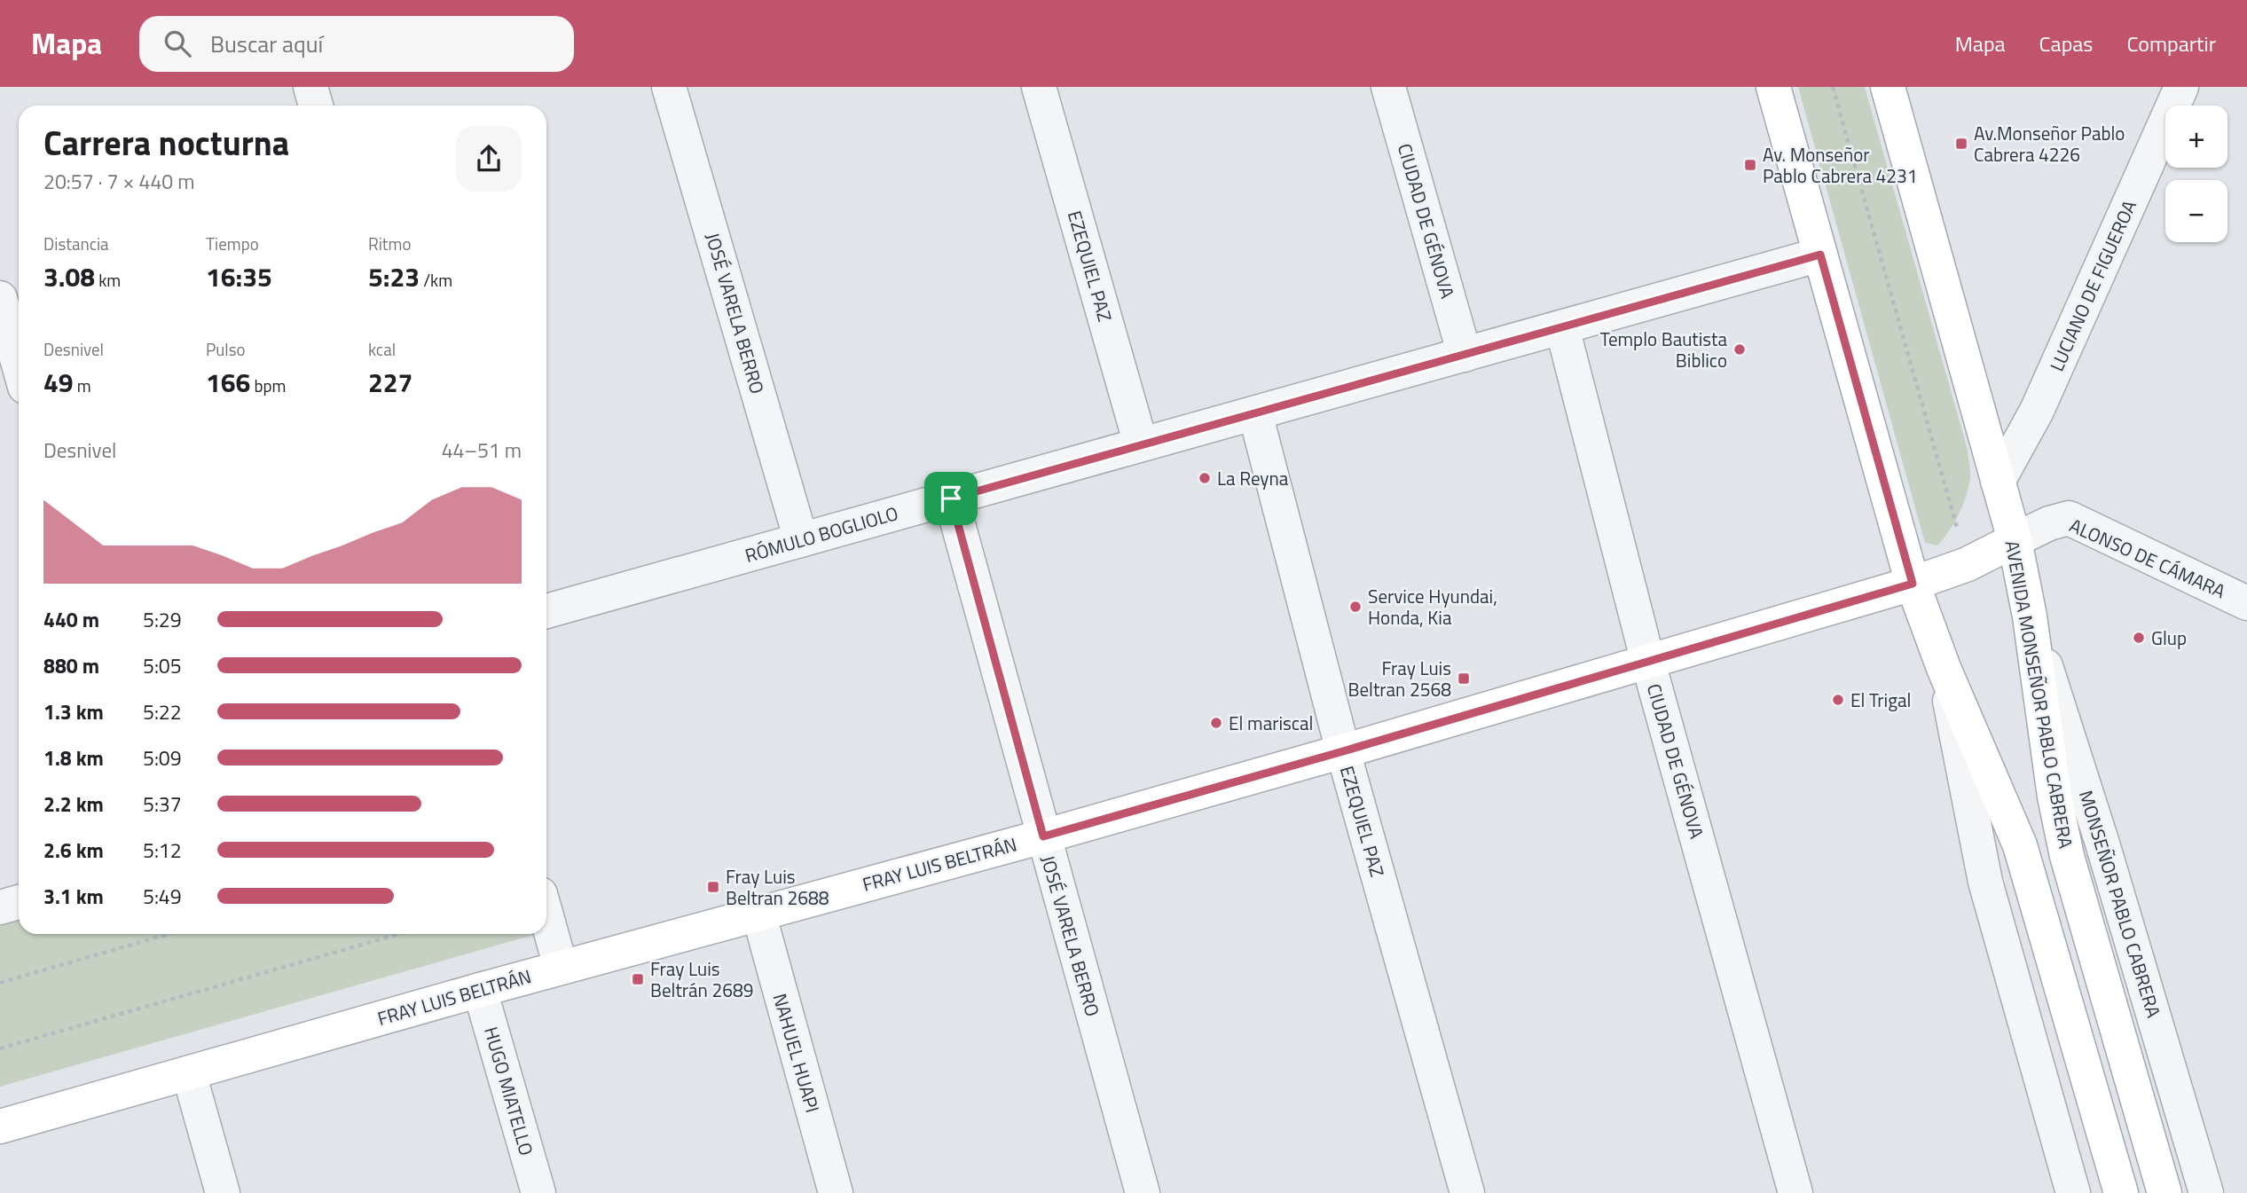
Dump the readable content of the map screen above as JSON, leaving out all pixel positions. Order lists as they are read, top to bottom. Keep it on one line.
{"streets":{"main road":["AVENIDA MONSEÑOR PABLO CABRERA","FRAY LUIS BELTRÁN"],"street":["CIUDAD DE GÉNOVA","EZEQUIEL PAZ","LUCIANO DE FIGUEROA","JOSÉ VARELA BERRO","RÓMULO BOGLIOLO","ALONSO DE CÁMARA","MONSEÑOR PABLO CABRERA","NAHUEL HUAPI","HUGO MIATELLO"]},"crossings":[["CIUDAD DE GÉNOVA","RÓMULO BOGLIOLO"],["CIUDAD DE GÉNOVA","FRAY LUIS BELTRÁN"],["EZEQUIEL PAZ","RÓMULO BOGLIOLO"],["EZEQUIEL PAZ","FRAY LUIS BELTRÁN"],["LUCIANO DE FIGUEROA","AVENIDA MONSEÑOR PABLO CABRERA"],["JOSÉ VARELA BERRO","RÓMULO BOGLIOLO"],["JOSÉ VARELA BERRO","FRAY LUIS BELTRÁN"],["ALONSO DE CÁMARA","AVENIDA MONSEÑOR PABLO CABRERA"],["ALONSO DE CÁMARA","FRAY LUIS BELTRÁN"],["AVENIDA MONSEÑOR PABLO CABRERA","FRAY LUIS BELTRÁN"],["AVENIDA MONSEÑOR PABLO CABRERA","MONSEÑOR PABLO CABRERA"],["FRAY LUIS BELTRÁN","NAHUEL HUAPI"],["FRAY LUIS BELTRÁN","HUGO MIATELLO"]],"places":{"transit":["Av.Monseñor Pablo Cabrera 4226","Av. Monseñor Pablo Cabrera 4231","Fray Luis Beltran 2568","Fray Luis Beltran 2688","Fray Luis Beltrán 2689"],"other":["Templo Bautista Biblico","La Reyna","Service Hyundai, Honda, Kia","Glup","El Trigal","El mariscal"]},"page":{"header":"Mapa","search":"Buscar aquí","nav":["Mapa","Capas","Compartir"],"map_buttons":["+","−"],"heading":["Carrera nocturna","20:57 · 7 × 440 m"],"stats":[["Distancia","3.08 km"],["Tiempo","16:35"],["Ritmo","5:23 /km"],["Desnivel","49 m"],["Pulso","166 bpm"],["kcal","227"]],"chart":["Desnivel","44–51 m"],"list":[{"name":"440 m","note":"5:29"},{"name":"880 m","note":"5:05"},{"name":"1.3 km","note":"5:22"},{"name":"1.8 km","note":"5:09"},{"name":"2.2 km","note":"5:37"},{"name":"2.6 km","note":"5:12"},{"name":"3.1 km","note":"5:49"}]}}
